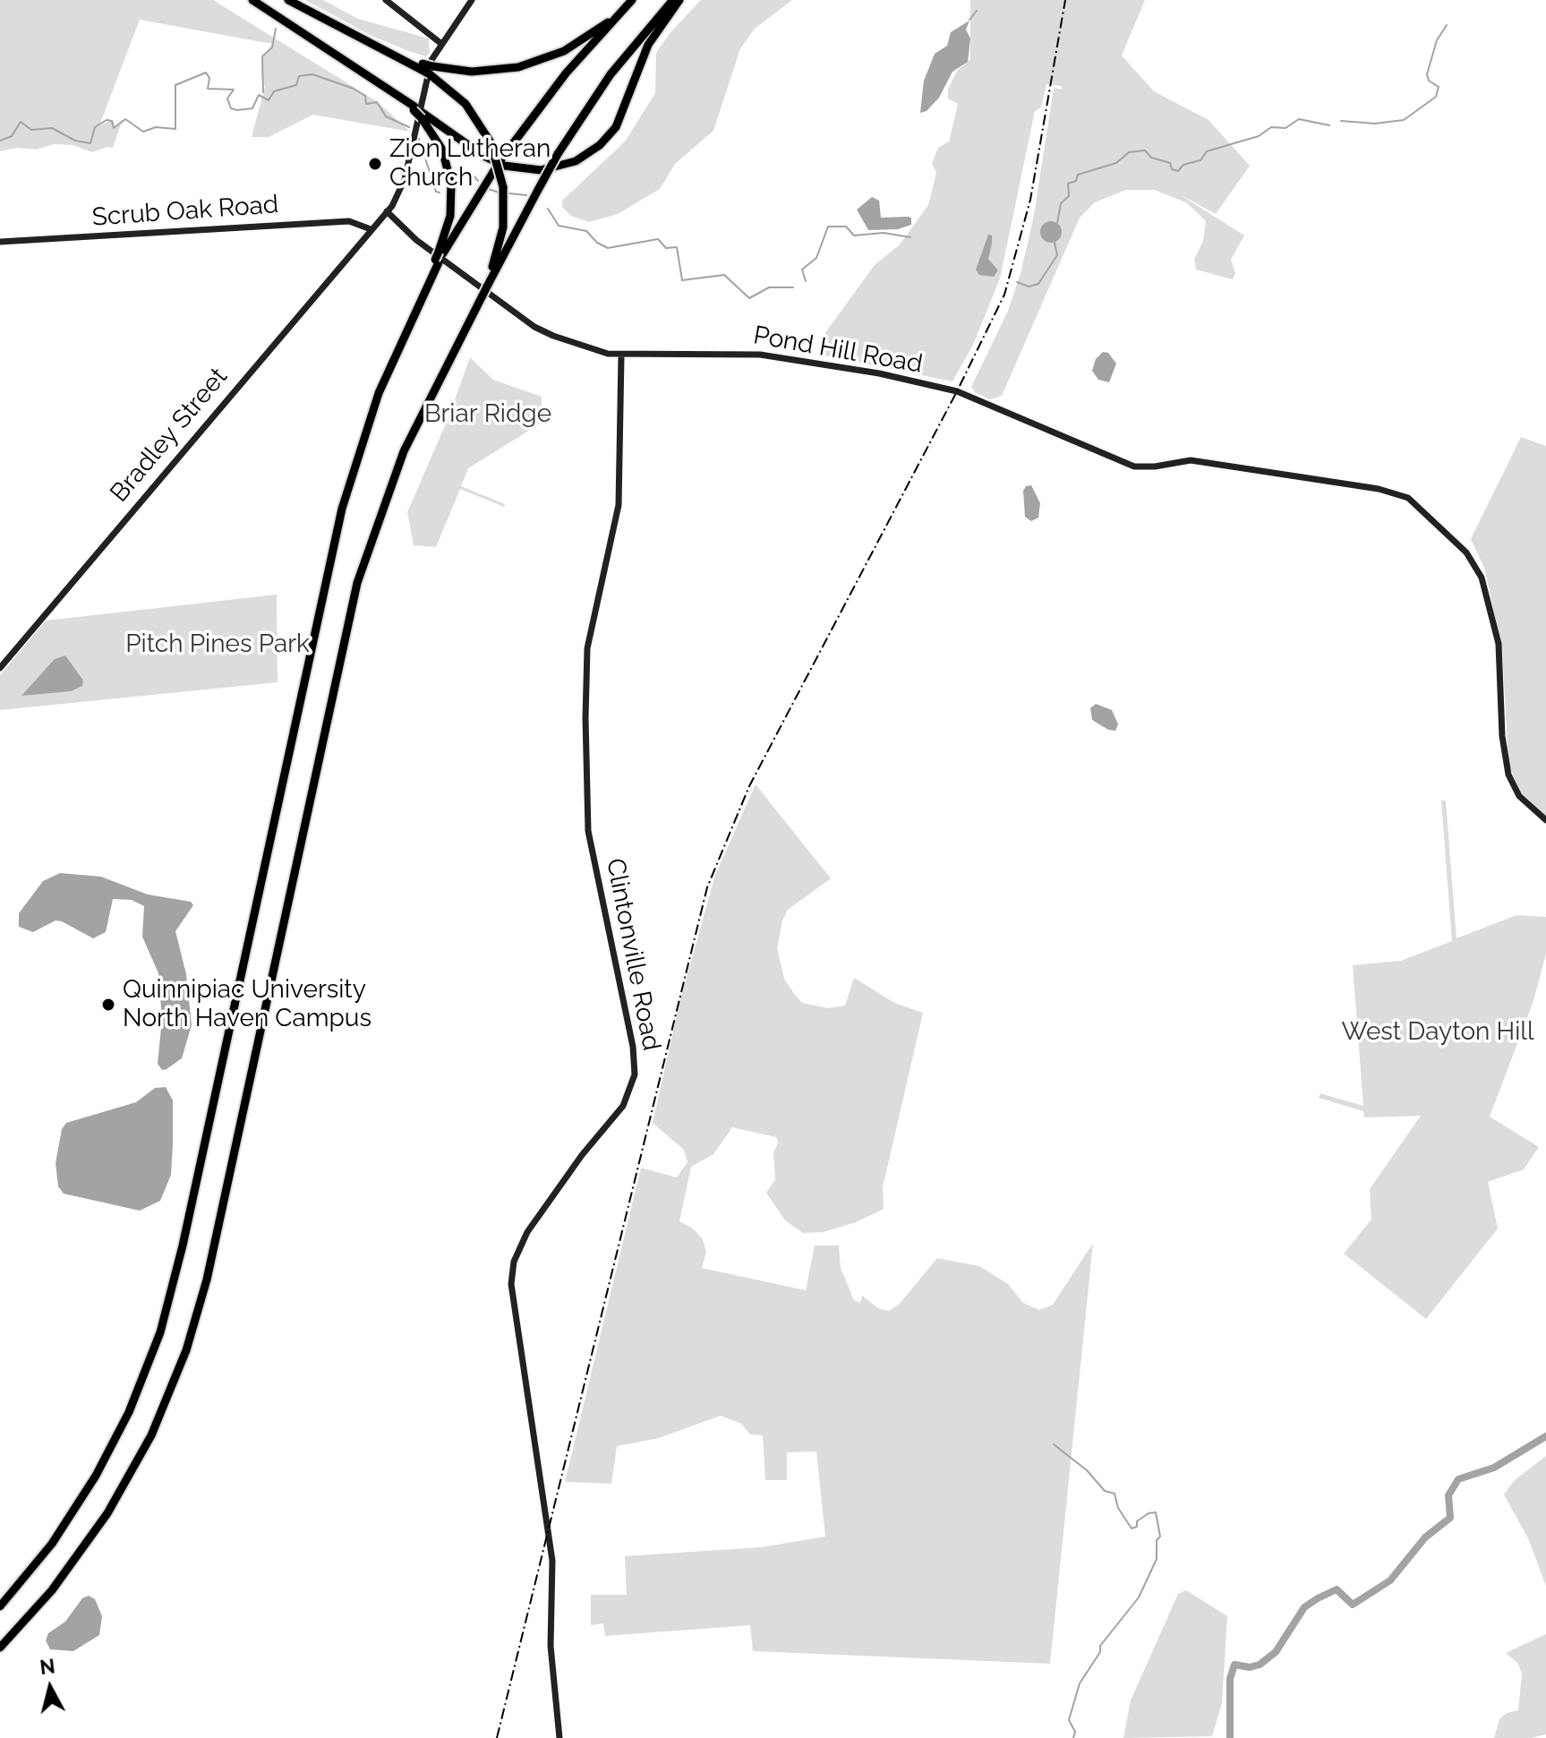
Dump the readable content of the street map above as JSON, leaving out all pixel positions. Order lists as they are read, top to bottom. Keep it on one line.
{"streets":{"street":["Scrub Oak Road","Pond Hill Road","Bradley Street","Clintonville Road"]},"crossings":[["Scrub Oak Road","Bradley Street"],["Pond Hill Road","Clintonville Road"]],"parks":["Briar Ridge","Pitch Pines Park","West Dayton Hill"],"places":["Zion Lutheran Church","Quinnipiac University North Haven Campus"],"north":"top"}
